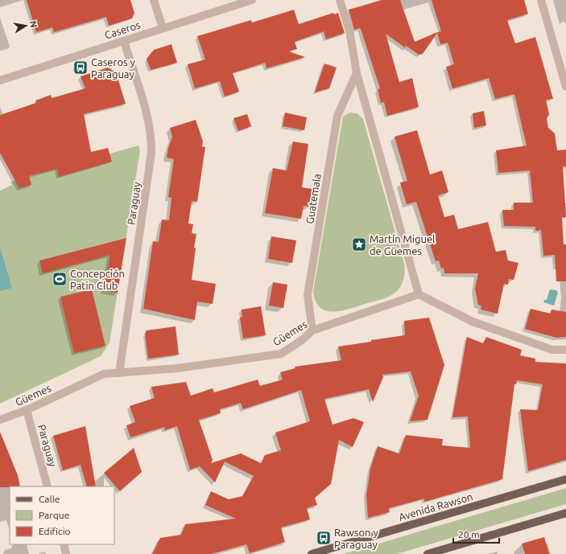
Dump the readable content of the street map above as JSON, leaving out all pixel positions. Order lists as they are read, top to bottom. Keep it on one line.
{"streets":{"main road":["Avenida Rawson"],"street":["Caseros","Guatemala","Paraguay","Güemes"]},"crossings":[["Caseros","Paraguay"],["Guatemala","Güemes"],["Paraguay","Güemes"]],"places":{"bus stop":["Caseros y Paraguay","Rawson y Paraguay"],"place":["Martín Miguel de Güemes"],"sports":["Concepción Patin Club"]},"legend":["Calle","Parque","Edificio"],"scale_bar":"20 m","north":"right"}
